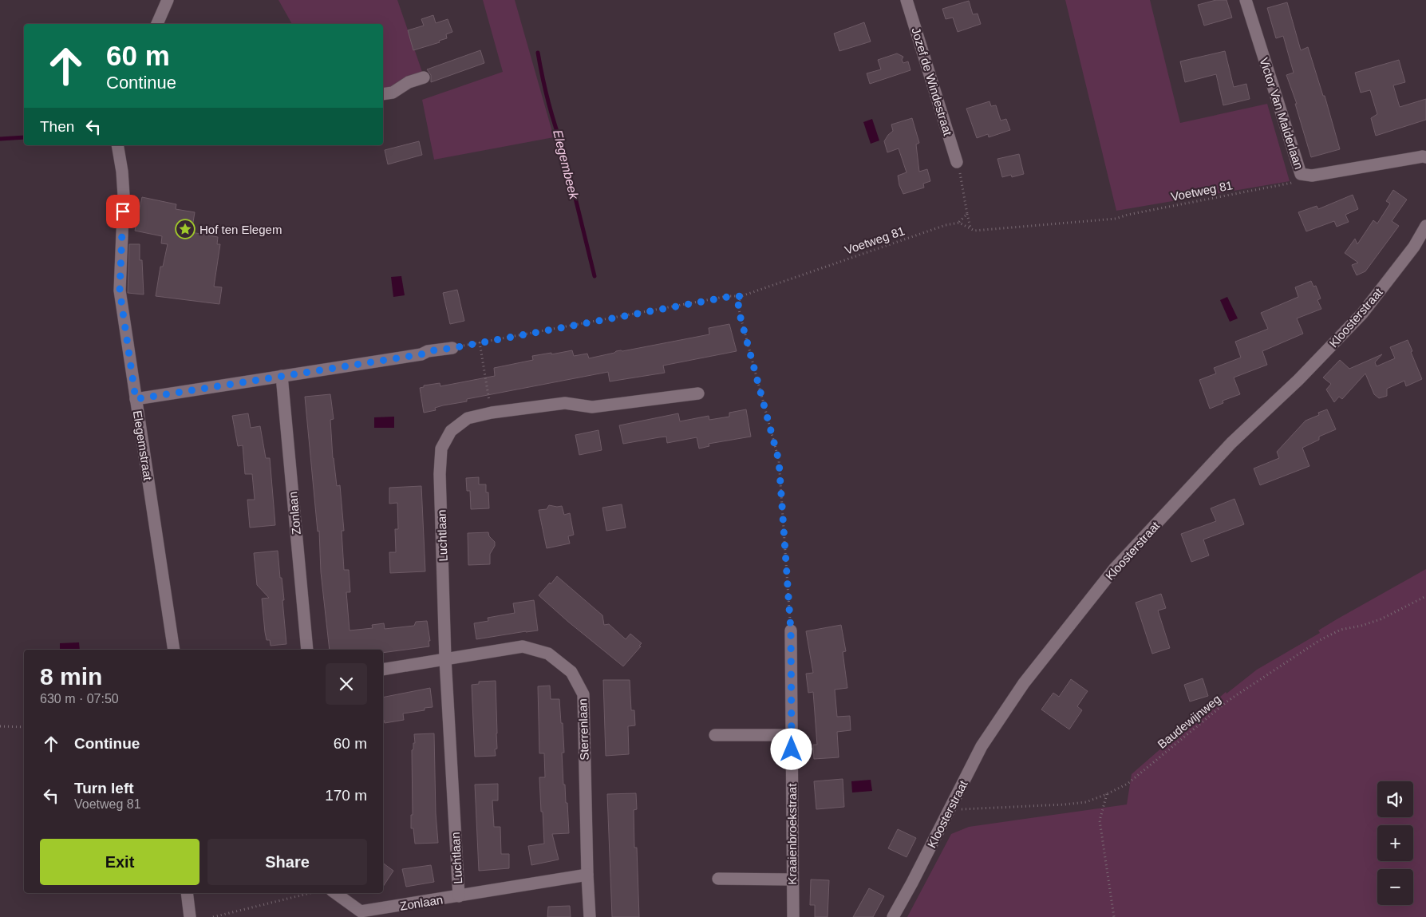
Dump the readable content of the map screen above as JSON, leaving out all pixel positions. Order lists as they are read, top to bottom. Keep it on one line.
{"streets":{"street":["Jozef de Windestraat","Victor Van Malderlaan","Kloosterstraat","Elegemstraat","Zonlaan","Luchtlaan","Sterrenlaan","Kraaienbroekstraat"],"path":["Voetweg 81","Baudewijnweg"]},"crossings":[["Victor Van Malderlaan","Voetweg 81"],["Zonlaan","Luchtlaan"],["Zonlaan","Sterrenlaan"],["Luchtlaan","Sterrenlaan"]],"water":["Elegembeek"],"places":{"place":["Hof ten Elegem"]},"page":{"turn":["60 m","Continue"],"then":"Then","heading":["8 min","630 m · 07:50"],"list":[{"name":"Continue","value":"60 m"},{"name":"Turn left","note":"Voetweg 81","value":"170 m"}],"map_buttons":["+","−"],"buttons":["Exit","Share"]}}
